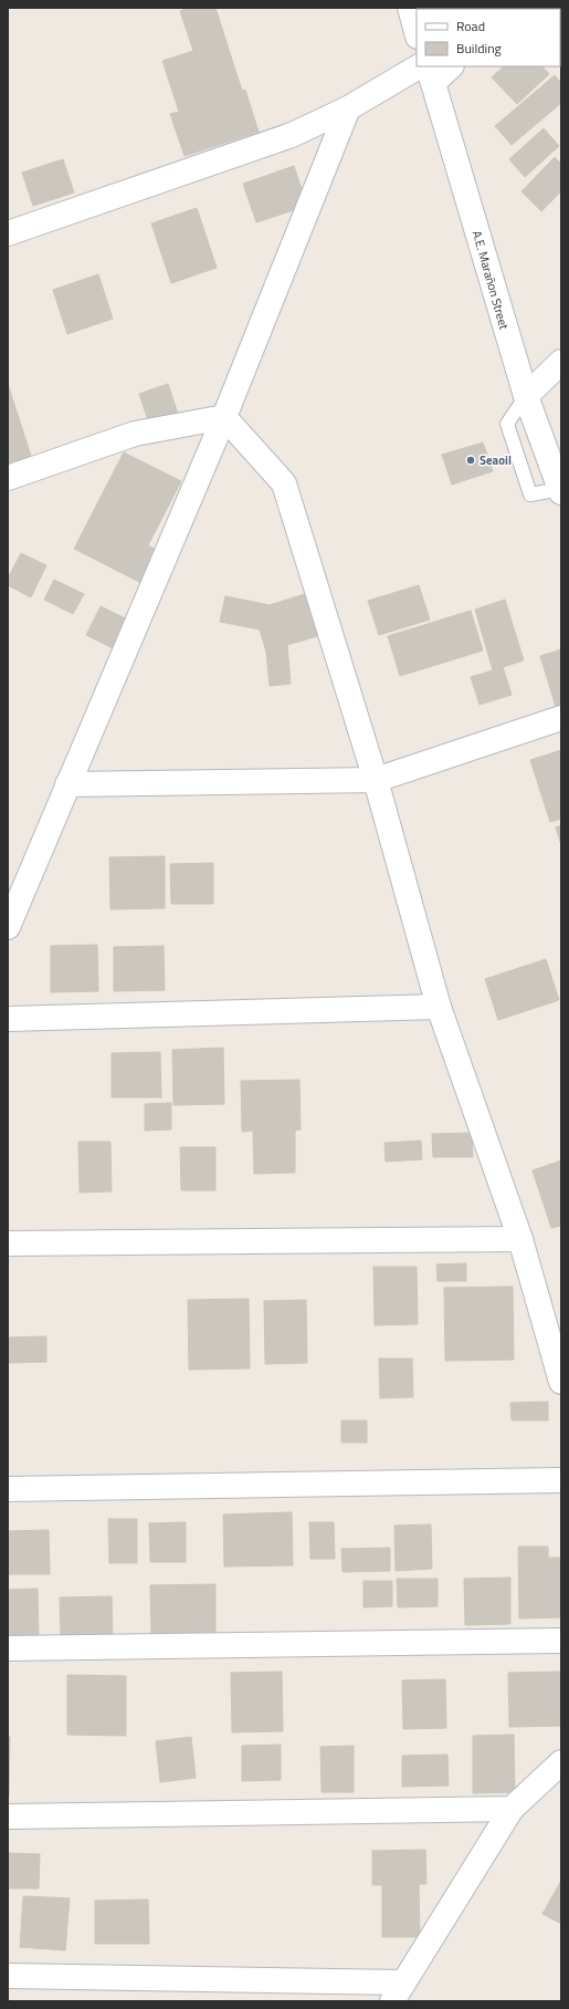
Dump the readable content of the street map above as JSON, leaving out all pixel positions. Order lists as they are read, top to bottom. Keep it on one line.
{"streets":{"street":["A.E. Marañon Street"]},"places":["Seaoil"],"legend":["Road","Building"]}
